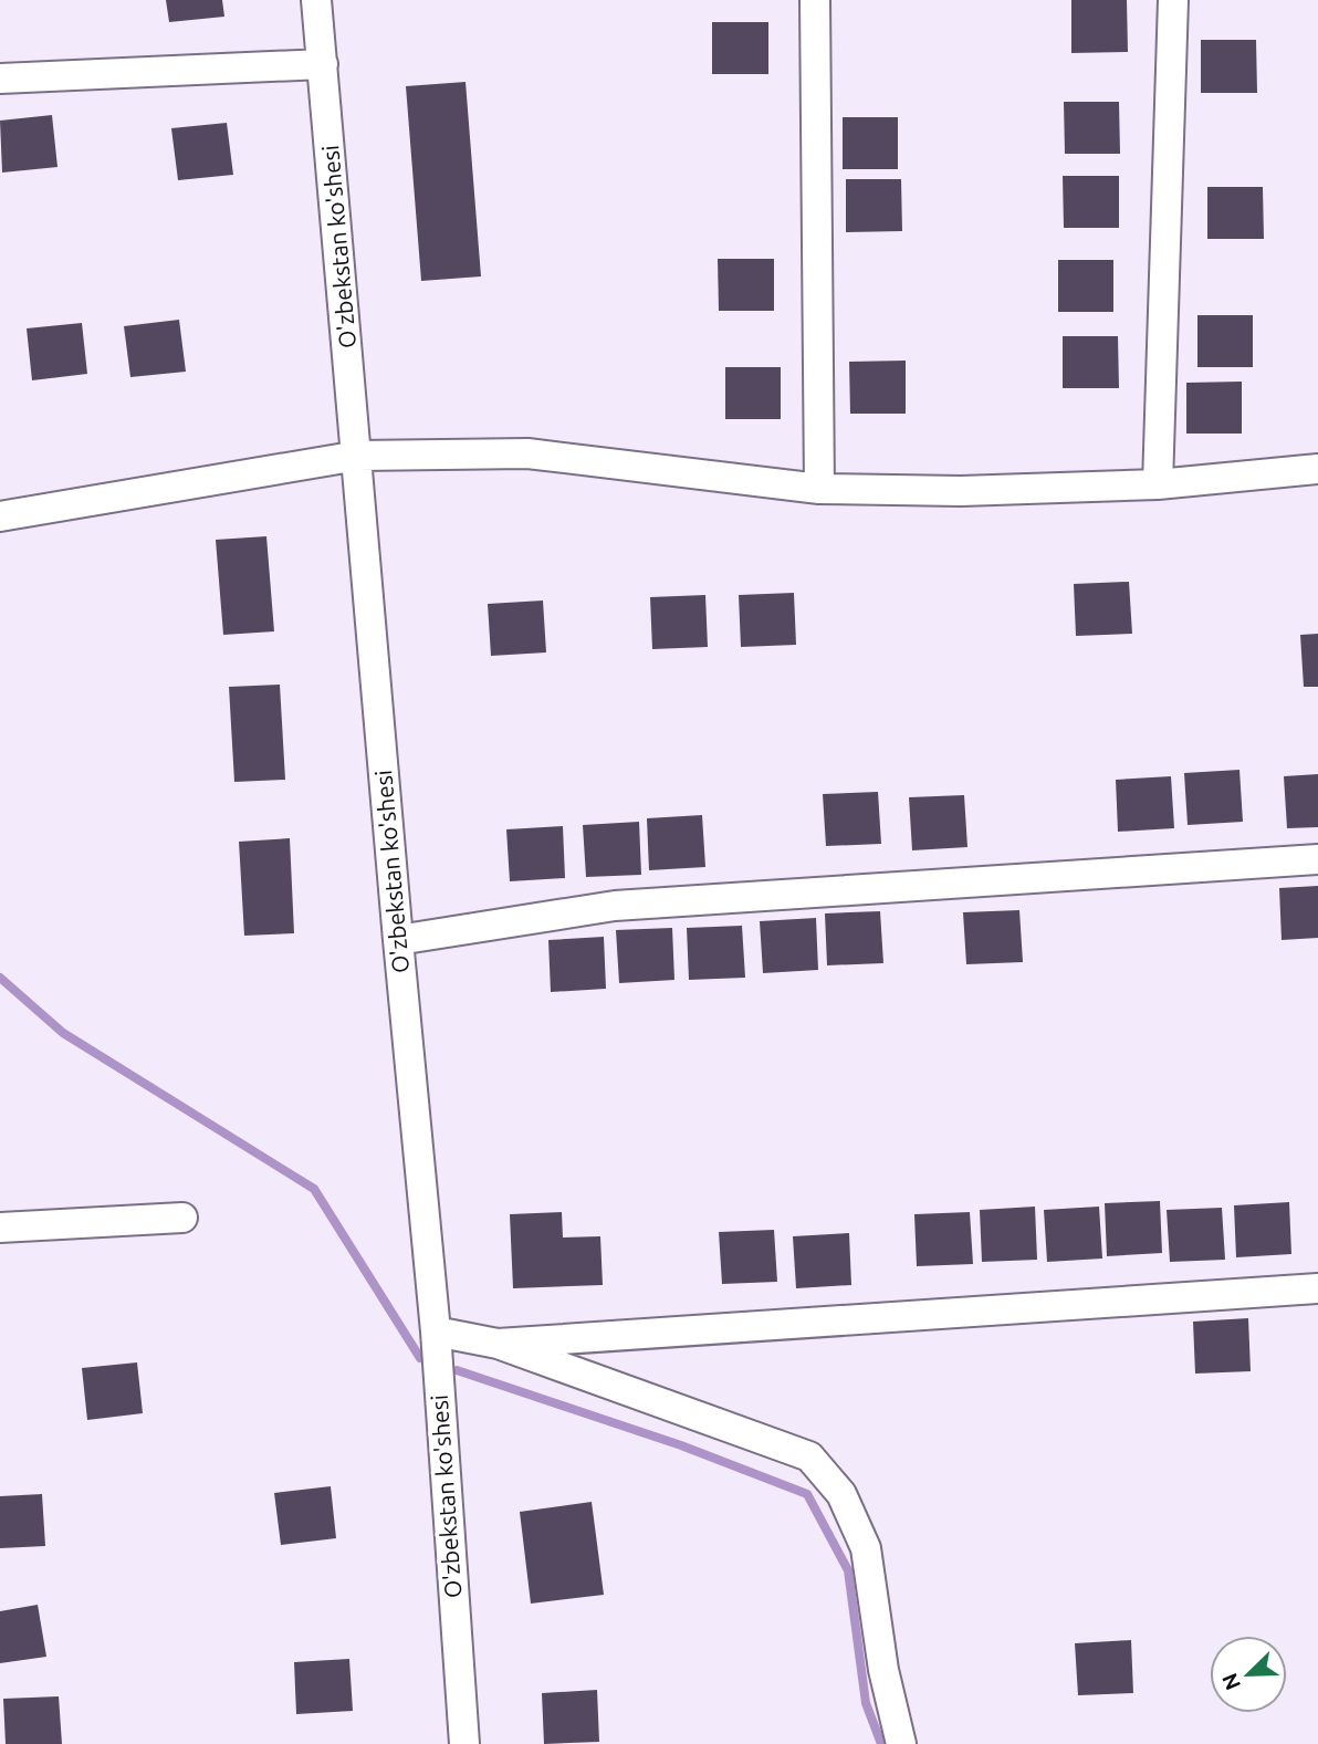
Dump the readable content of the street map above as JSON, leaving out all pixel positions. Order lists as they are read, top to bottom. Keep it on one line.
{"streets":{"street":["O'zbekstan ko'shesi"]},"north":"bottom left"}
